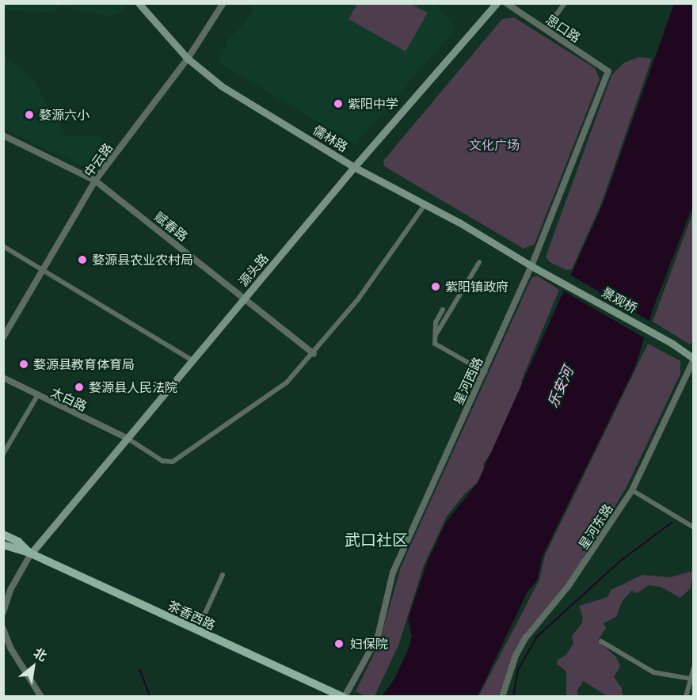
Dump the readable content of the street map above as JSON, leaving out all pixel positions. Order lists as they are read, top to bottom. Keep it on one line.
{"streets":{"main road":["儒林路","源头路","景观桥","茶香西路"],"street":["思口路","中云路","赋春路","星河西路","太白路","星河东路"]},"crossings":[["思口路","星河西路"],["儒林路","中云路"],["儒林路","源头路"],["儒林路","景观桥"],["儒林路","星河西路"],["中云路","赋春路"],["赋春路","源头路"],["源头路","太白路"],["源头路","茶香西路"],["景观桥","星河西路"],["景观桥","星河东路"],["星河西路","茶香西路"]],"districts":["武口社区"],"water":["乐安河"],"parks":["文化广场"],"places":["紫阳中学","婺源六小","婺源县农业农村局","紫阳镇政府","婺源县教育体育局","婺源县人民法院","妇保院"],"north":"top right"}
